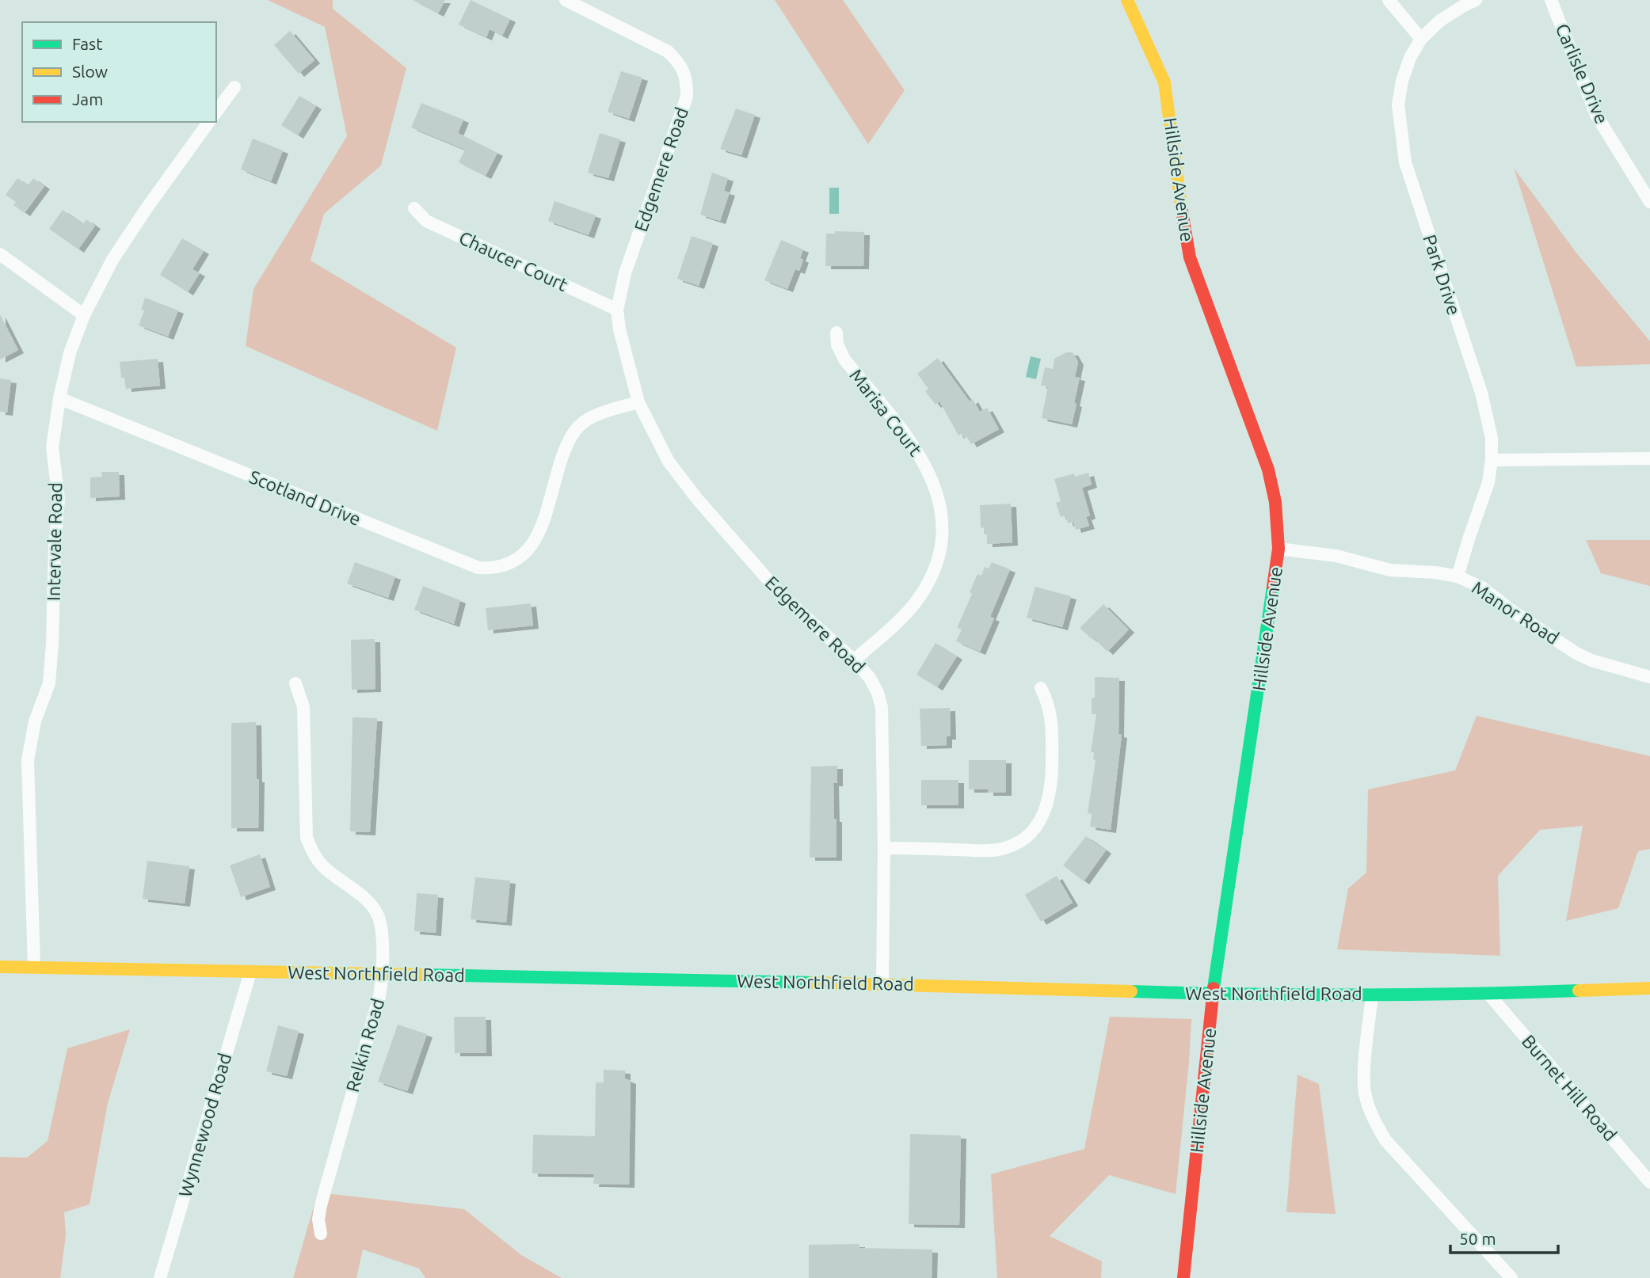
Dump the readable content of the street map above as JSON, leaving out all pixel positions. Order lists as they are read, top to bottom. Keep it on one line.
{"streets":{"main road":["Hillside Avenue","West Northfield Road"],"street":["Carlisle Drive","Edgemere Road","Chaucer Court","Park Drive","Marisa Court","Scotland Drive","Intervale Road","Manor Road","Relkin Road","Burnet Hill Road","Wynnewood Road"]},"crossings":[["Edgemere Road","Chaucer Court"],["Edgemere Road","Marisa Court"],["Edgemere Road","Scotland Drive"],["Edgemere Road","West Northfield Road"],["Hillside Avenue","Manor Road"],["Hillside Avenue","West Northfield Road"],["Park Drive","Manor Road"],["Scotland Drive","Intervale Road"],["Intervale Road","West Northfield Road"],["West Northfield Road","Relkin Road"],["West Northfield Road","Burnet Hill Road"],["West Northfield Road","Wynnewood Road"]],"legend":["Fast","Slow","Jam"],"scale_bar":"50 m"}
